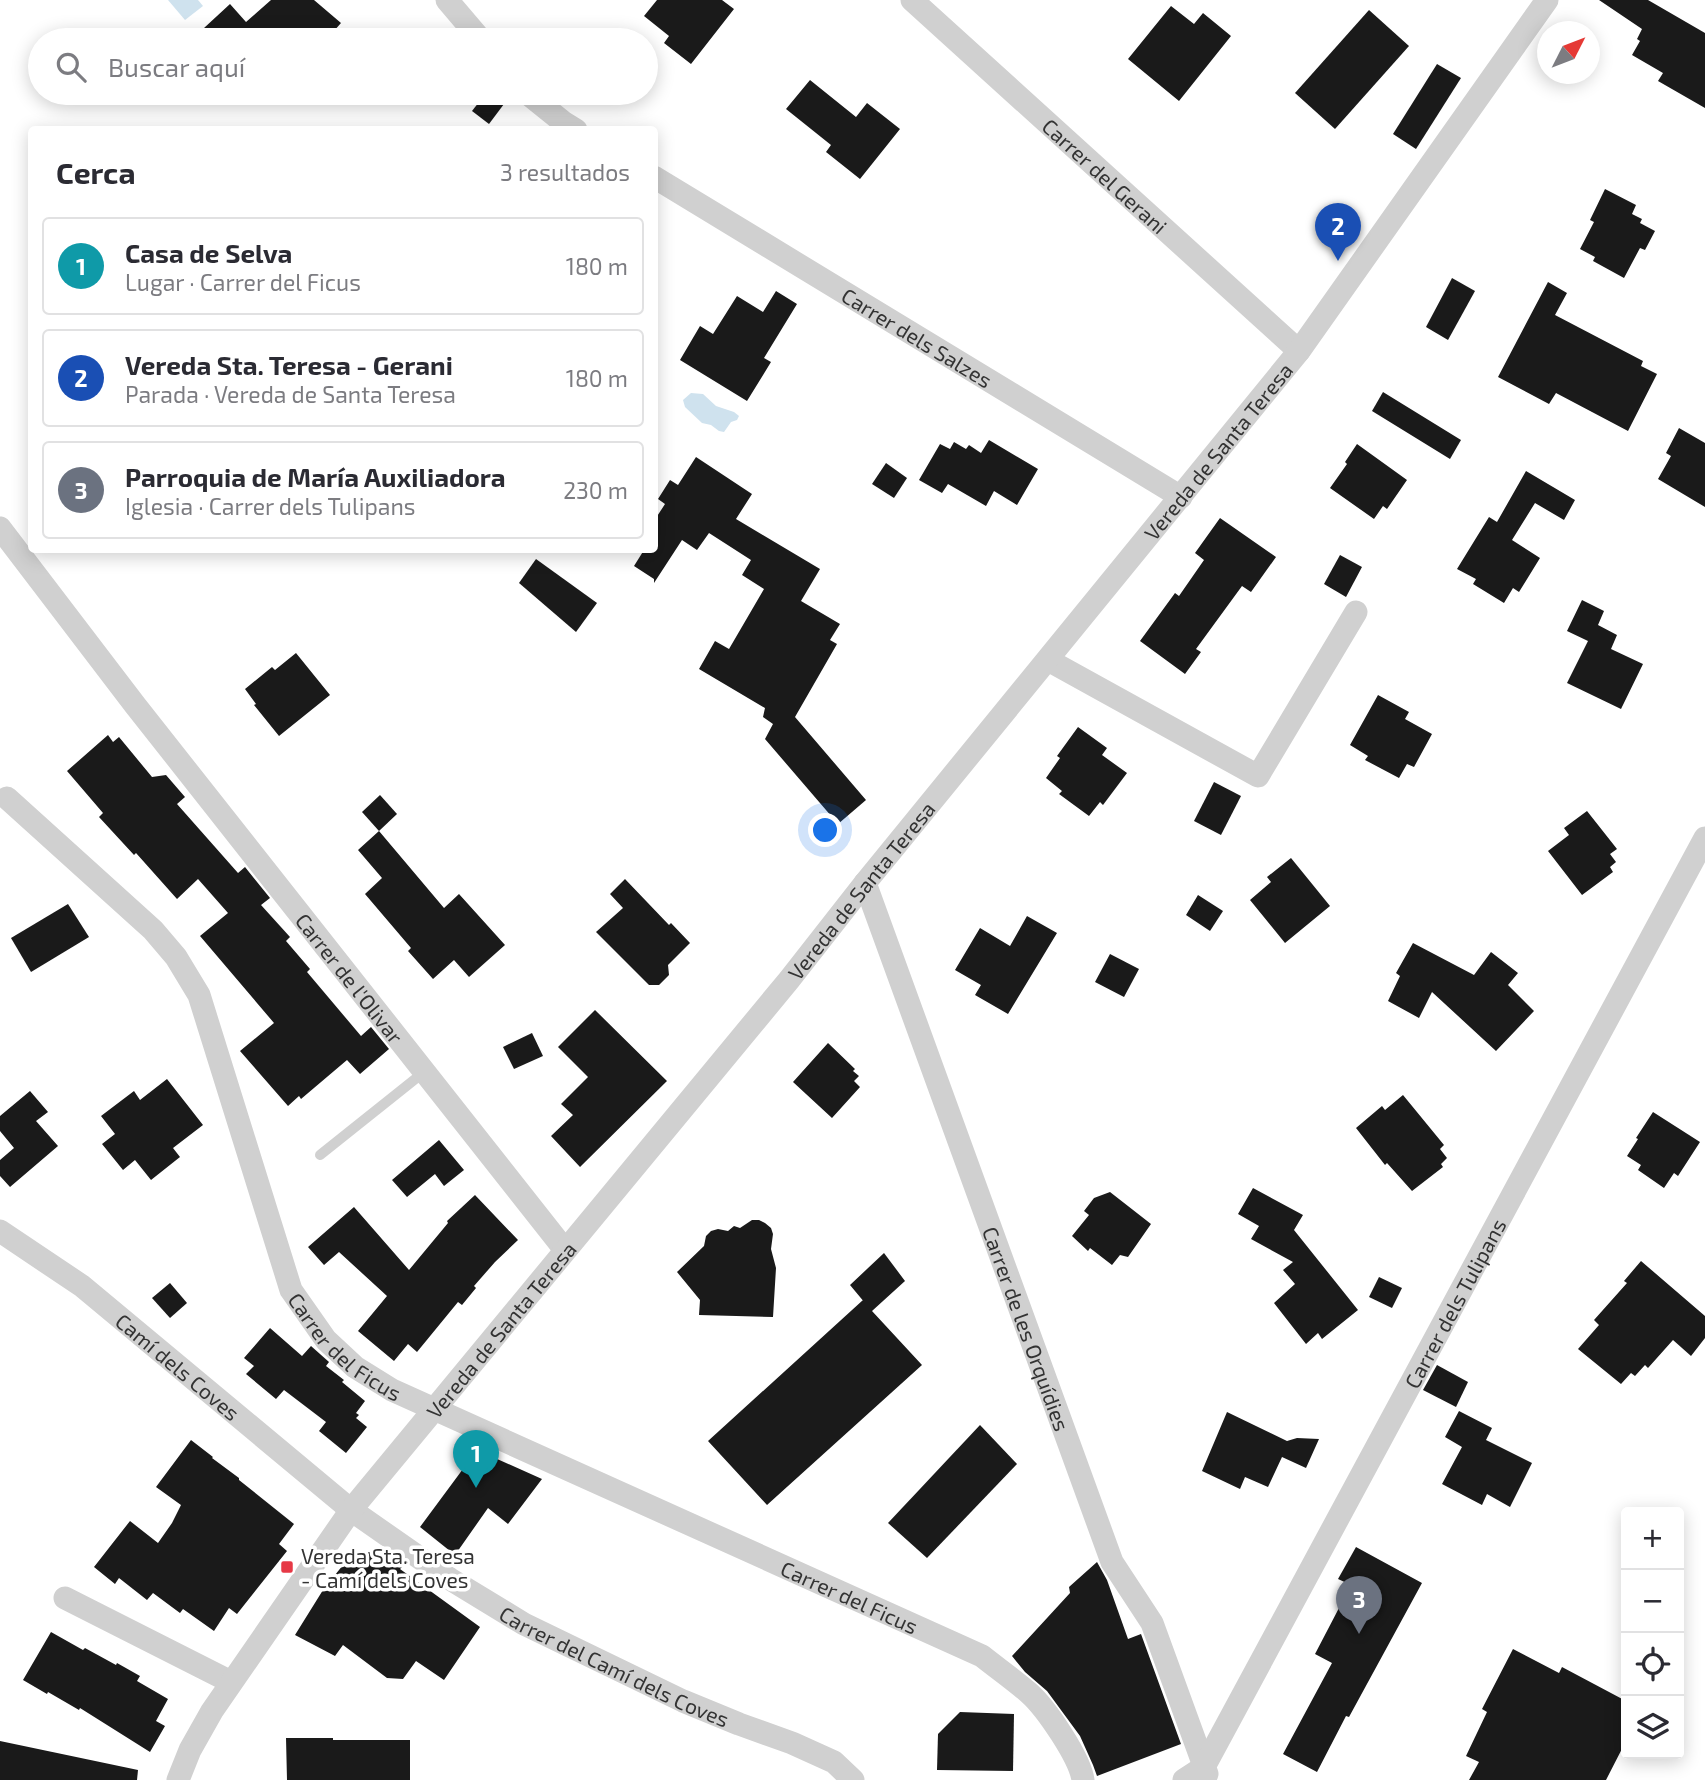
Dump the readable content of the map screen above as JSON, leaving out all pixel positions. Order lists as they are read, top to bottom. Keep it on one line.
{"streets":{"street":["Carrer del Gerani","Carrer dels Salzes","Vereda de Santa Teresa","Carrer de l'Olivar","Carrer dels Tulipans","Carrer de les Orquídies","Carrer del Ficus","Camí dels Coves","Carrer del Camí dels Coves"]},"crossings":[["Carrer del Gerani","Vereda de Santa Teresa"],["Carrer dels Salzes","Vereda de Santa Teresa"],["Vereda de Santa Teresa","Carrer de l'Olivar"],["Vereda de Santa Teresa","Carrer de les Orquídies"],["Vereda de Santa Teresa","Carrer del Ficus"],["Vereda de Santa Teresa","Camí dels Coves"],["Vereda de Santa Teresa","Carrer del Camí dels Coves"],["Carrer dels Tulipans","Carrer de les Orquídies"],["Camí dels Coves","Carrer del Camí dels Coves"]],"places":{"transit":["Vereda Sta. Teresa - Camí dels Coves"]},"north":"top right","page":{"search":"Buscar aquí","heading":["Cerca","3 resultados"],"pins":["2","1","3"],"list":[{"mark":"1","name":"Casa de Selva","note":"Lugar · Carrer del Ficus","value":"180 m"},{"mark":"2","name":"Vereda Sta. Teresa - Gerani","note":"Parada · Vereda de Santa Teresa","value":"180 m"},{"mark":"3","name":"Parroquia de María Auxiliadora","note":"Iglesia · Carrer dels Tulipans","value":"230 m"}],"map_buttons":["+","−"]}}
